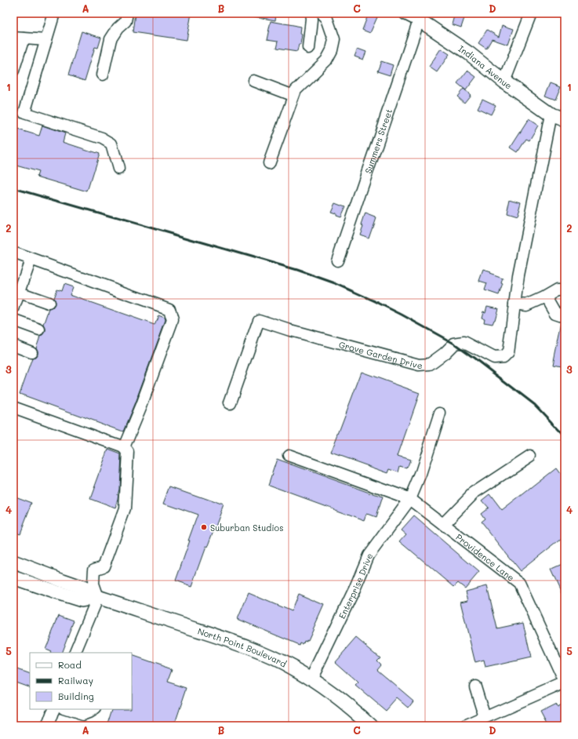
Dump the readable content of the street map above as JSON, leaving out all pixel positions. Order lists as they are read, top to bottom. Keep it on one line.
{"streets":{"main road":["Indiana Avenue","North Point Boulevard"],"street":["Summers Street","Grove Garden Drive","Providence Lane","Enterprise Drive"]},"crossings":[["Indiana Avenue","Summers Street"],["Indiana Avenue","Grove Garden Drive"],["Providence Lane","Enterprise Drive"],["Enterprise Drive","North Point Boulevard"]],"places":["Suburban Studios"],"legend":["Road","Railway","Building"],"grid":{"columns":["A","B","C","D"],"rows":["1","2","3","4","5"]}}
